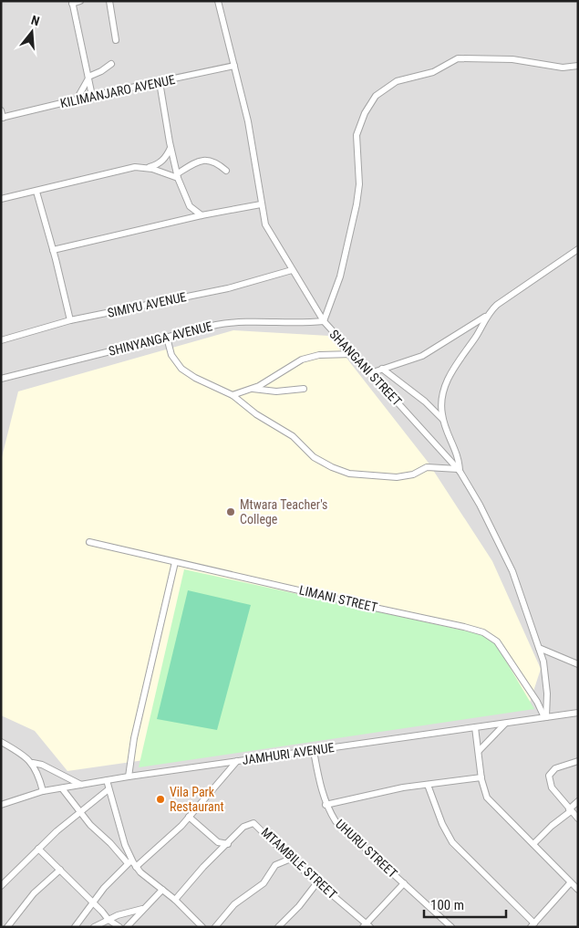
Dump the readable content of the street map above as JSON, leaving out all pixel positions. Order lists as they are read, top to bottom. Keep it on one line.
{"streets":{"street":["KILIMANJARO AVENUE","SIMIYU AVENUE","SHINYANGA AVENUE","SHANGANI STREET","LIMANI STREET","JAMHURI AVENUE","UHURU STREET","MTAMBILE STREET"]},"crossings":[["KILIMANJARO AVENUE","SHANGANI STREET"],["SIMIYU AVENUE","SHANGANI STREET"],["SHINYANGA AVENUE","SHANGANI STREET"],["SHANGANI STREET","LIMANI STREET"],["SHANGANI STREET","JAMHURI AVENUE"],["LIMANI STREET","JAMHURI AVENUE"],["JAMHURI AVENUE","UHURU STREET"]],"places":["Mtwara Teacher's College","Vila Park Restaurant"],"scale_bar":"100 m","north":"top"}
